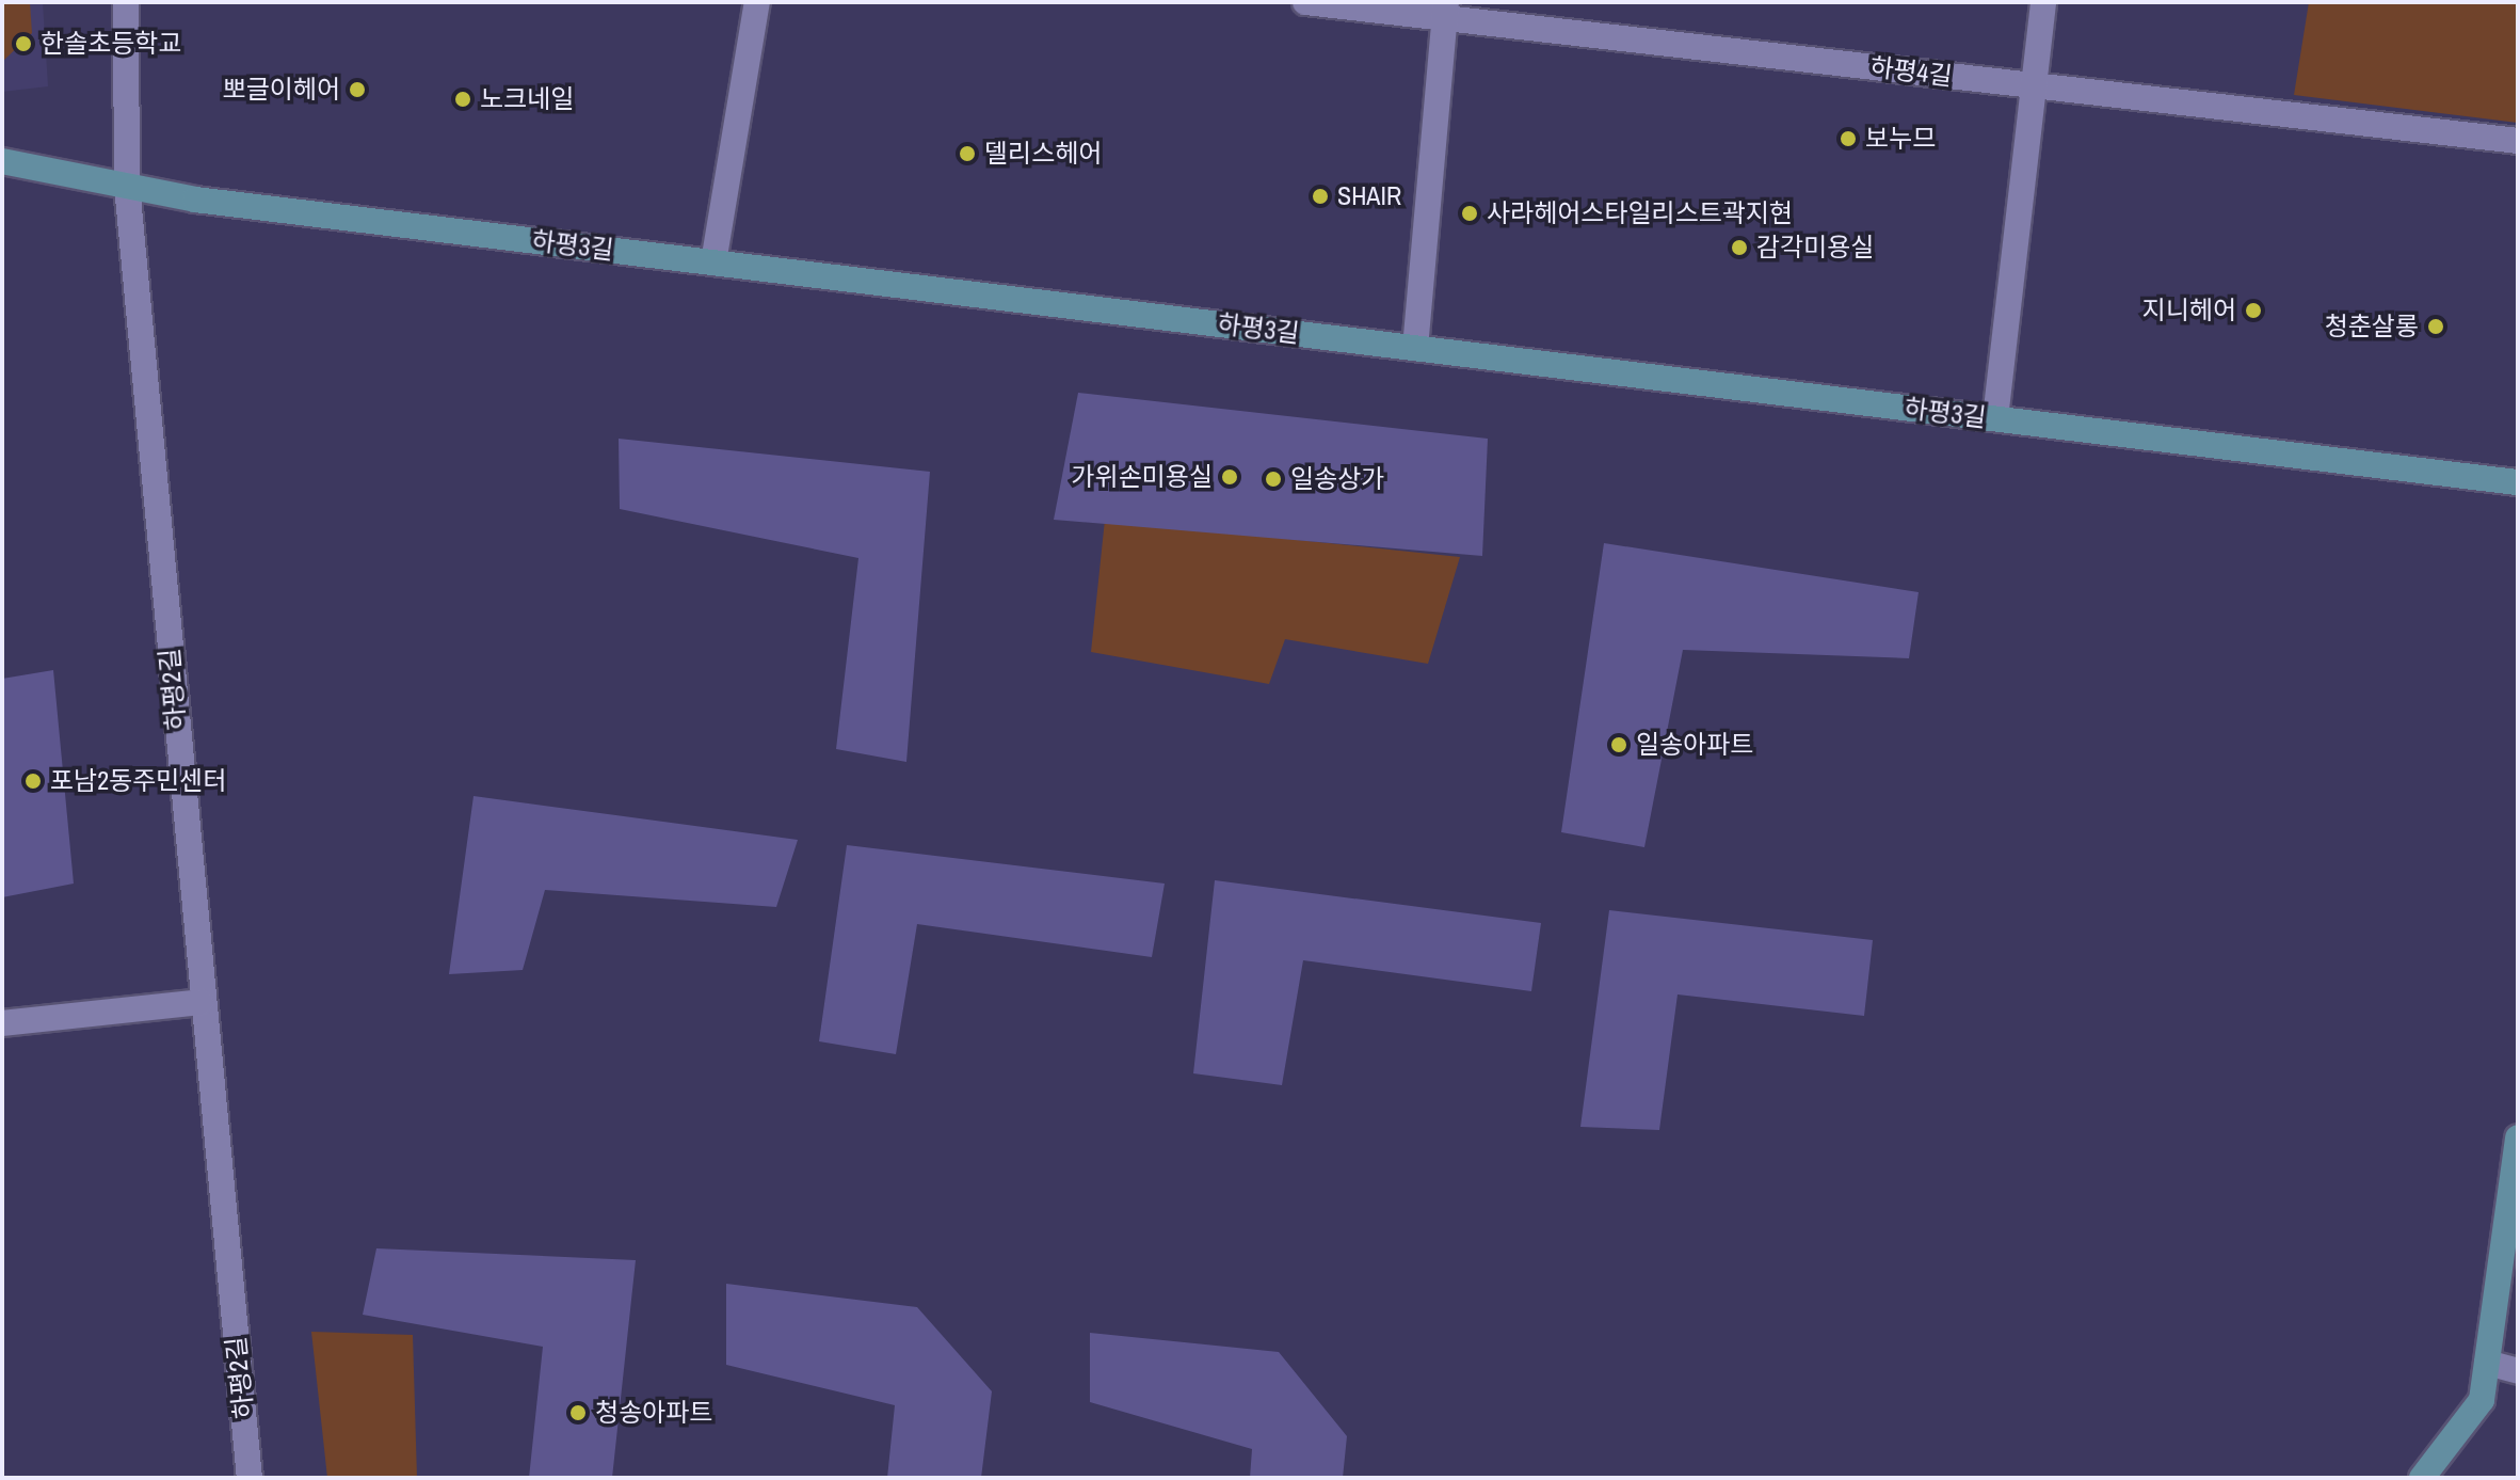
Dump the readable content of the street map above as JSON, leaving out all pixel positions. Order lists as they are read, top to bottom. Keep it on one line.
{"streets":{"street":["하평4길","하평3길","하평2길"]},"crossings":[["하평3길","하평2길"]],"places":["한솔초등학교","뽀글이헤어","노크네일","보누므","델리스헤어","SHAIR","사라헤어스타일리스트곽지현","감각미용실","지니헤어","청춘살롱","가위손미용실","일송상가","일송아파트","포남2동주민센터","청송아파트"]}
